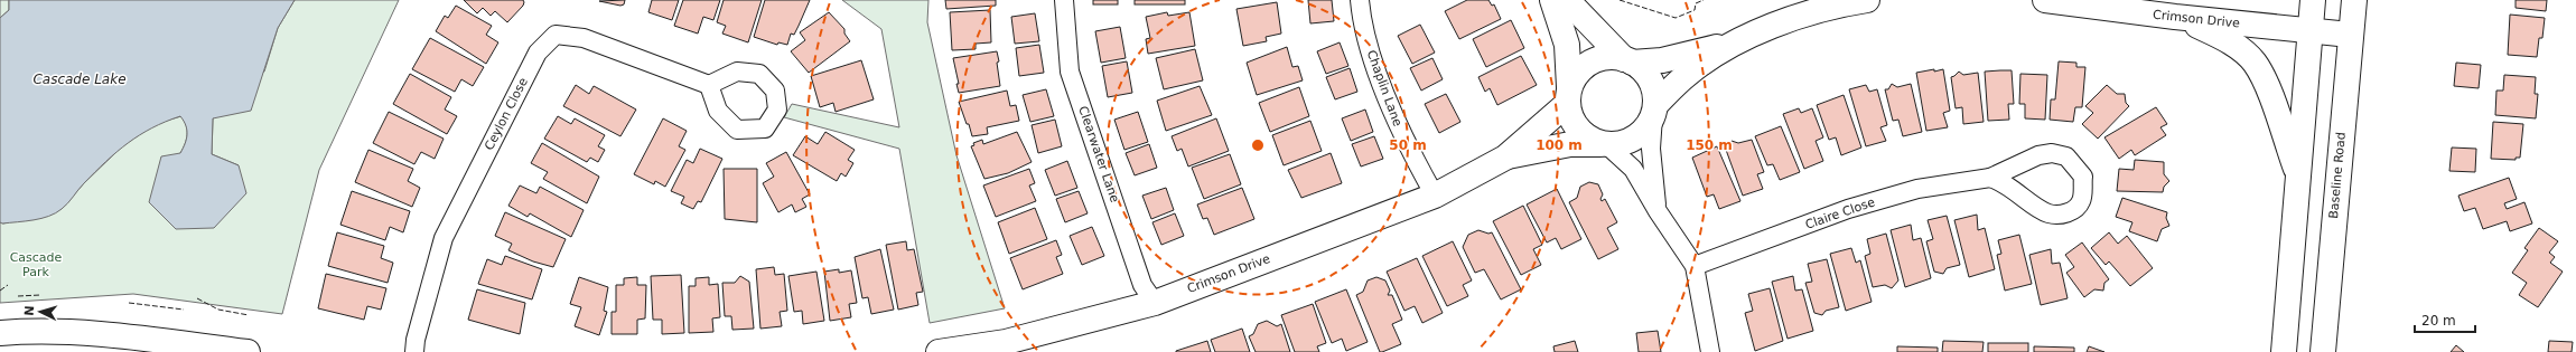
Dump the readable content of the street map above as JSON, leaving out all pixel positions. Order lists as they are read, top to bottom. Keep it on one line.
{"streets":{"street":["Crimson Drive","Chaplin Lane","Ceylon Close","Clearwater Lane","Baseline Road","Claire Close"]},"crossings":[["Crimson Drive","Chaplin Lane"],["Crimson Drive","Clearwater Lane"],["Crimson Drive","Baseline Road"]],"water":["Cascade Lake"],"parks":["Cascade Park"],"scale_bar":"20 m","north":"left","rings":["50 m","100 m","150 m"]}
